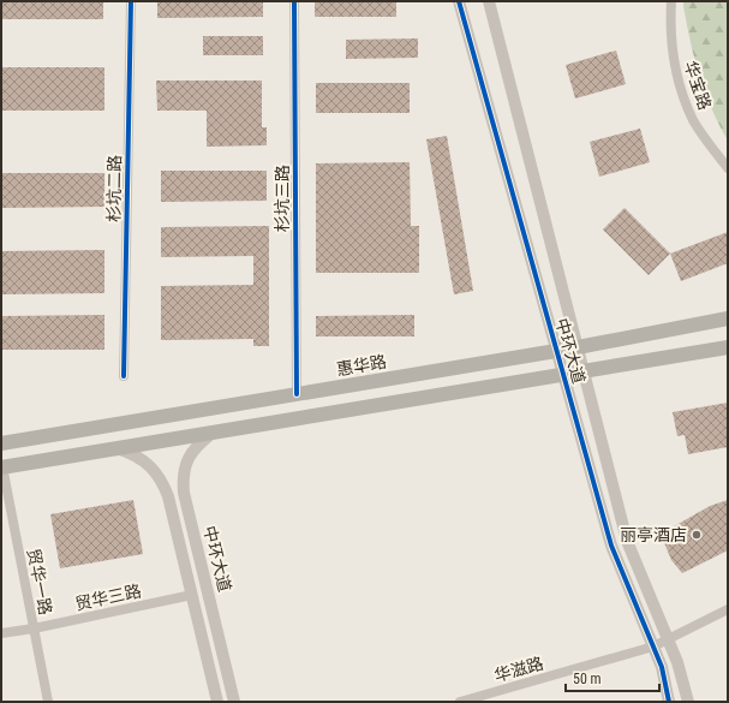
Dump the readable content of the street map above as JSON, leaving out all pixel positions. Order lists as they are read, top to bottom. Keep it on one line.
{"streets":{"main road":["惠华路"],"street":["华宝路","杉坑二路","杉坑三路","中环大道","贸华一路","贸华三路","华滋路"]},"crossings":[["杉坑三路","惠华路"],["中环大道","惠华路"],["中环大道","贸华三路"],["中环大道","华滋路"],["贸华一路","贸华三路"]],"places":["丽亭酒店"],"scale_bar":"50 m"}
